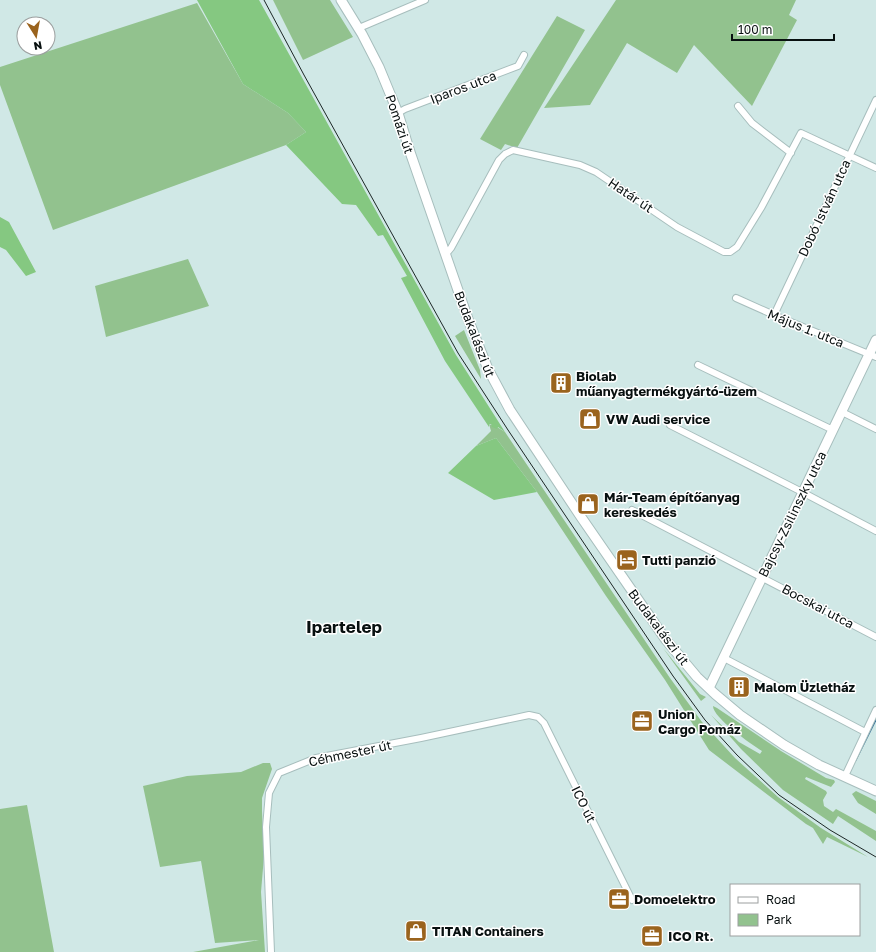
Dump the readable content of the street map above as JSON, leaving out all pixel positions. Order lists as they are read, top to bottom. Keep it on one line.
{"streets":{"main road":["Pomázi út","Budakalászi út","Bajcsy-Zsilinszky utca"],"street":["Iparos utca","Határ út","Dobó István utca","Május 1. utca","Bocskai utca","Céhmester út","ICO út"]},"crossings":[["Iparos utca","Pomázi út"],["Pomázi út","Határ út"],["Pomázi út","Budakalászi út"],["Határ út","Dobó István utca"],["Határ út","Budakalászi út"],["Dobó István utca","Május 1. utca"],["Május 1. utca","Bajcsy-Zsilinszky utca"],["Budakalászi út","Bajcsy-Zsilinszky utca"],["Bajcsy-Zsilinszky utca","Bocskai utca"],["Céhmester út","ICO út"]],"districts":["Ipartelep"],"places":{"building":["Biolab műanyagtermékgyártó-üzem","Malom Üzletház"],"shop":["VW Audi service","Már-Team építőanyag kereskedés","TITAN Containers"],"hotel":["Tutti panzió"],"office":["Union Cargo Pomáz","Domoelektro","ICO Rt."]},"legend":["Road","Park"],"scale_bar":"100 m","north":"bottom"}
